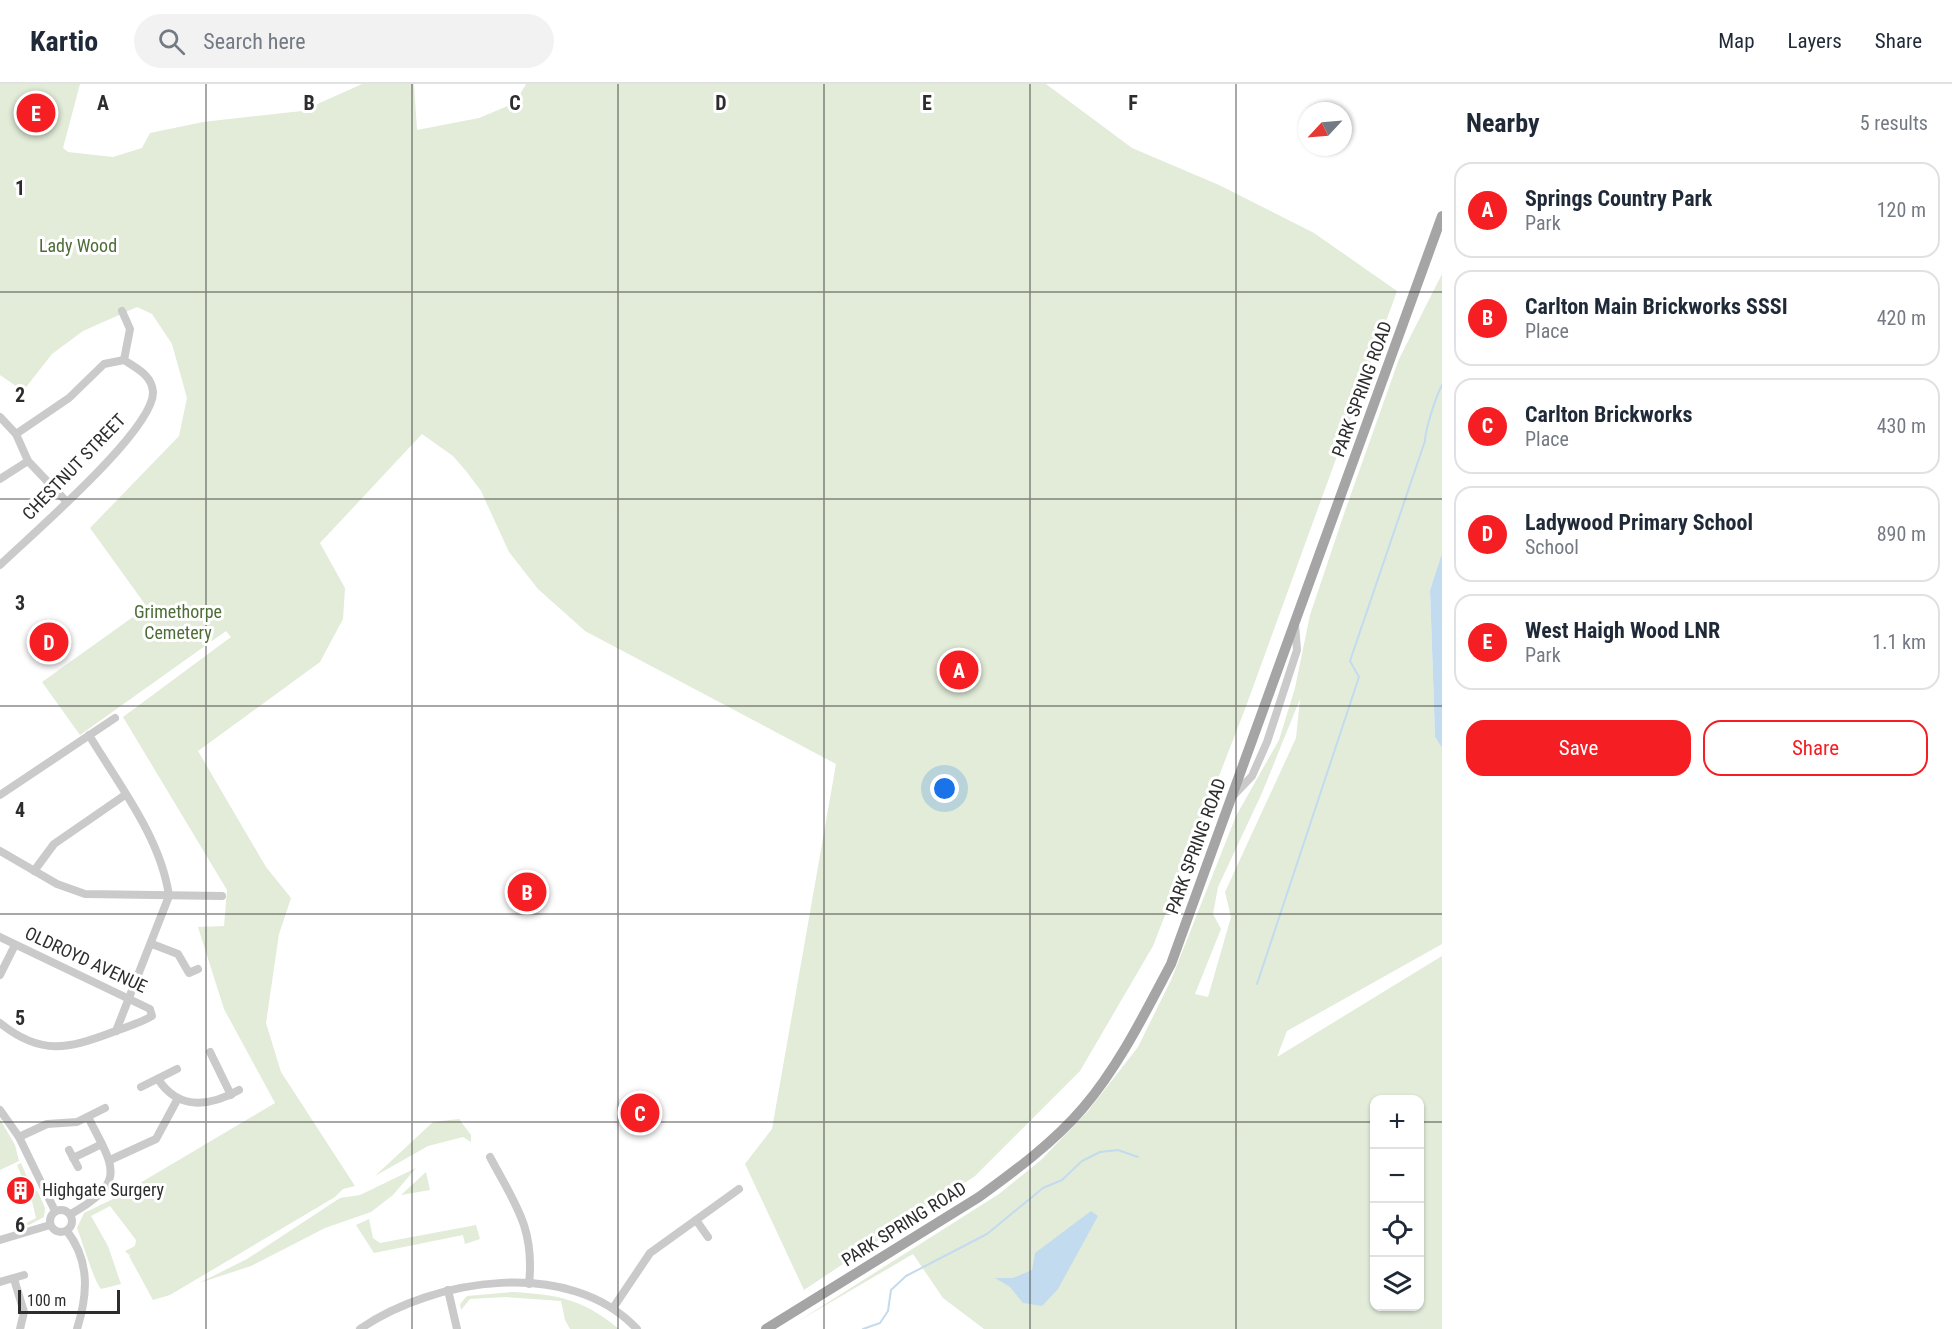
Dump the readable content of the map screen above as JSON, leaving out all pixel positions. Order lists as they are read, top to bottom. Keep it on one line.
{"streets":{"main road":["PARK SPRING ROAD"],"street":["CHESTNUT STREET","OLDROYD AVENUE"]},"parks":["Lady Wood","Grimethorpe Cemetery"],"places":{"building":["Highgate Surgery"]},"scale_bar":"100 m","north":"bottom left","page":{"header":"Kartio","search":"Search here","nav":["Map","Layers","Share"],"heading":["Nearby","5 results"],"pins":["E","D","A","B","C"],"list":[{"mark":"A","name":"Springs Country Park","note":"Park","value":"120 m"},{"mark":"B","name":"Carlton Main Brickworks SSSI","note":"Place","value":"420 m"},{"mark":"C","name":"Carlton Brickworks","note":"Place","value":"430 m"},{"mark":"D","name":"Ladywood Primary School","note":"School","value":"890 m"},{"mark":"E","name":"West Haigh Wood LNR","note":"Park","value":"1.1 km"}],"buttons":["Save","Share"],"map_buttons":["+","−"],"scale":"100 m"},"grid":{"columns":["A","B","C","D","E","F"],"rows":["1","2","3","4","5","6"]}}
